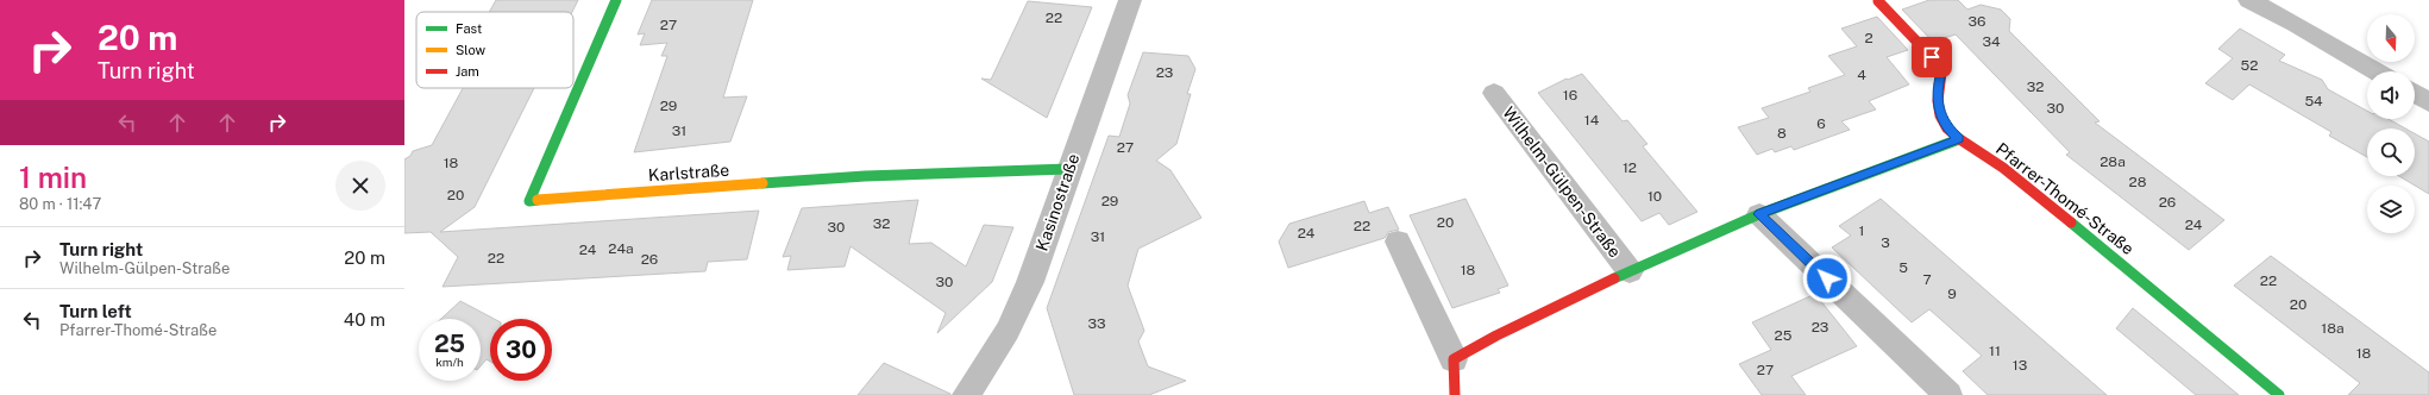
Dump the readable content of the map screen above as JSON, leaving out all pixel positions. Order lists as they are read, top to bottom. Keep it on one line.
{"streets":{"street":["Karlstraße","Wilhelm-Gülpen-Straße","Pfarrer-Thomé-Straße","Kasinostraße"]},"crossings":[["Karlstraße","Kasinostraße"],["Wilhelm-Gülpen-Straße","Pfarrer-Thomé-Straße"]],"house_numbers":["22","36","27","2","34","52","23","4","32","16","54","29","30","14","6","31","8","27","28a","18","12","28","20","10","29","26","20","32","24","22","30","1","24","31","3","24a","24","22","26","5","18","7","22","30","9","20","33","23","18a","25","11","18","13","27"],"legend":["Fast","Slow","Jam"],"north":"bottom","page":{"turn":["20 m","Turn right"],"heading":["1 min","80 m · 11:47"],"list":[{"name":"Turn right","note":"Wilhelm-Gülpen-Straße","value":"20 m"},{"name":"Turn left","note":"Pfarrer-Thomé-Straße","value":"40 m"}],"speed":"25 km/h","limit":"30"}}
